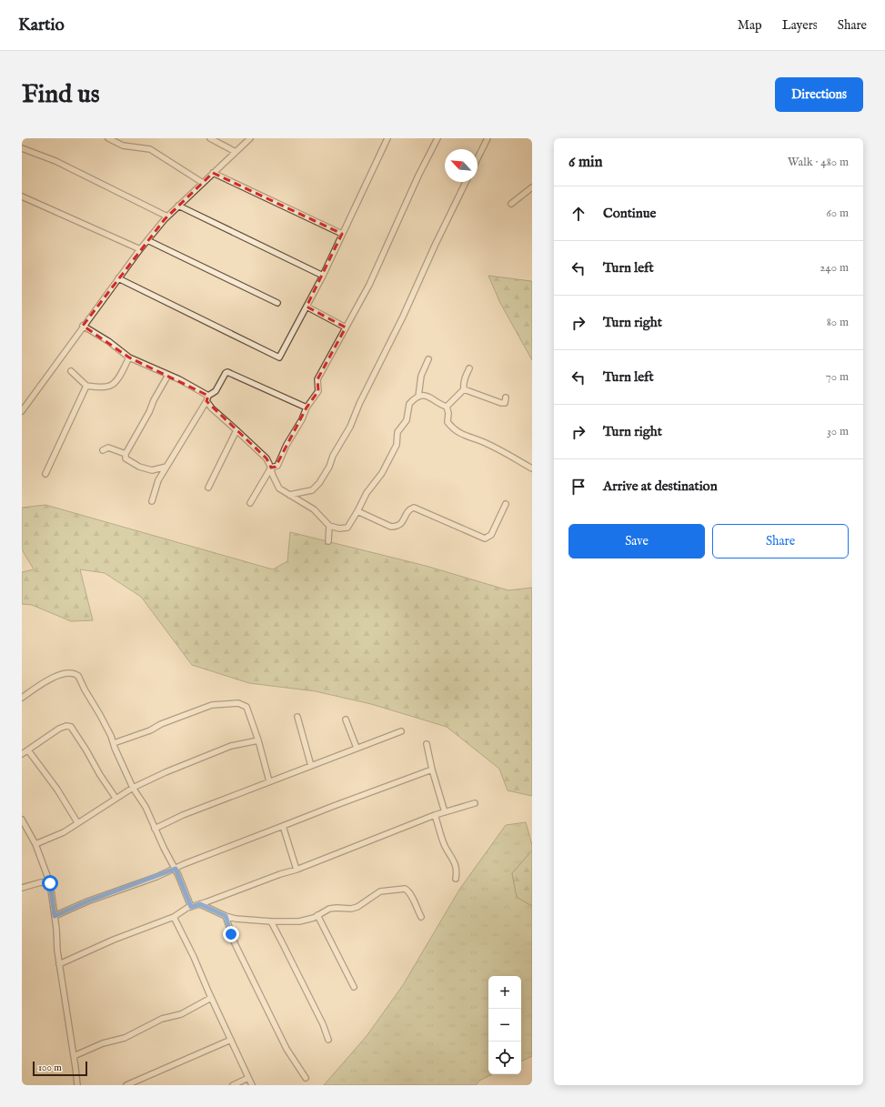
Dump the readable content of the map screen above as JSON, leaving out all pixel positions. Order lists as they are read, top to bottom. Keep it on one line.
{"scale_bar":"100 m","north":"top left","page":{"header":"Kartio","nav":["Map","Layers","Share"],"buttons":["Directions",["Save","Share"]],"title":"Find us","heading":["6 min","Walk · 480 m"],"list":[["Continue","60 m"],["Turn left","240 m"],["Turn right","80 m"],["Turn left","70 m"],["Turn right","30 m"],"Arrive at destination"],"map_buttons":["+","−"],"scale":"100 m"}}
